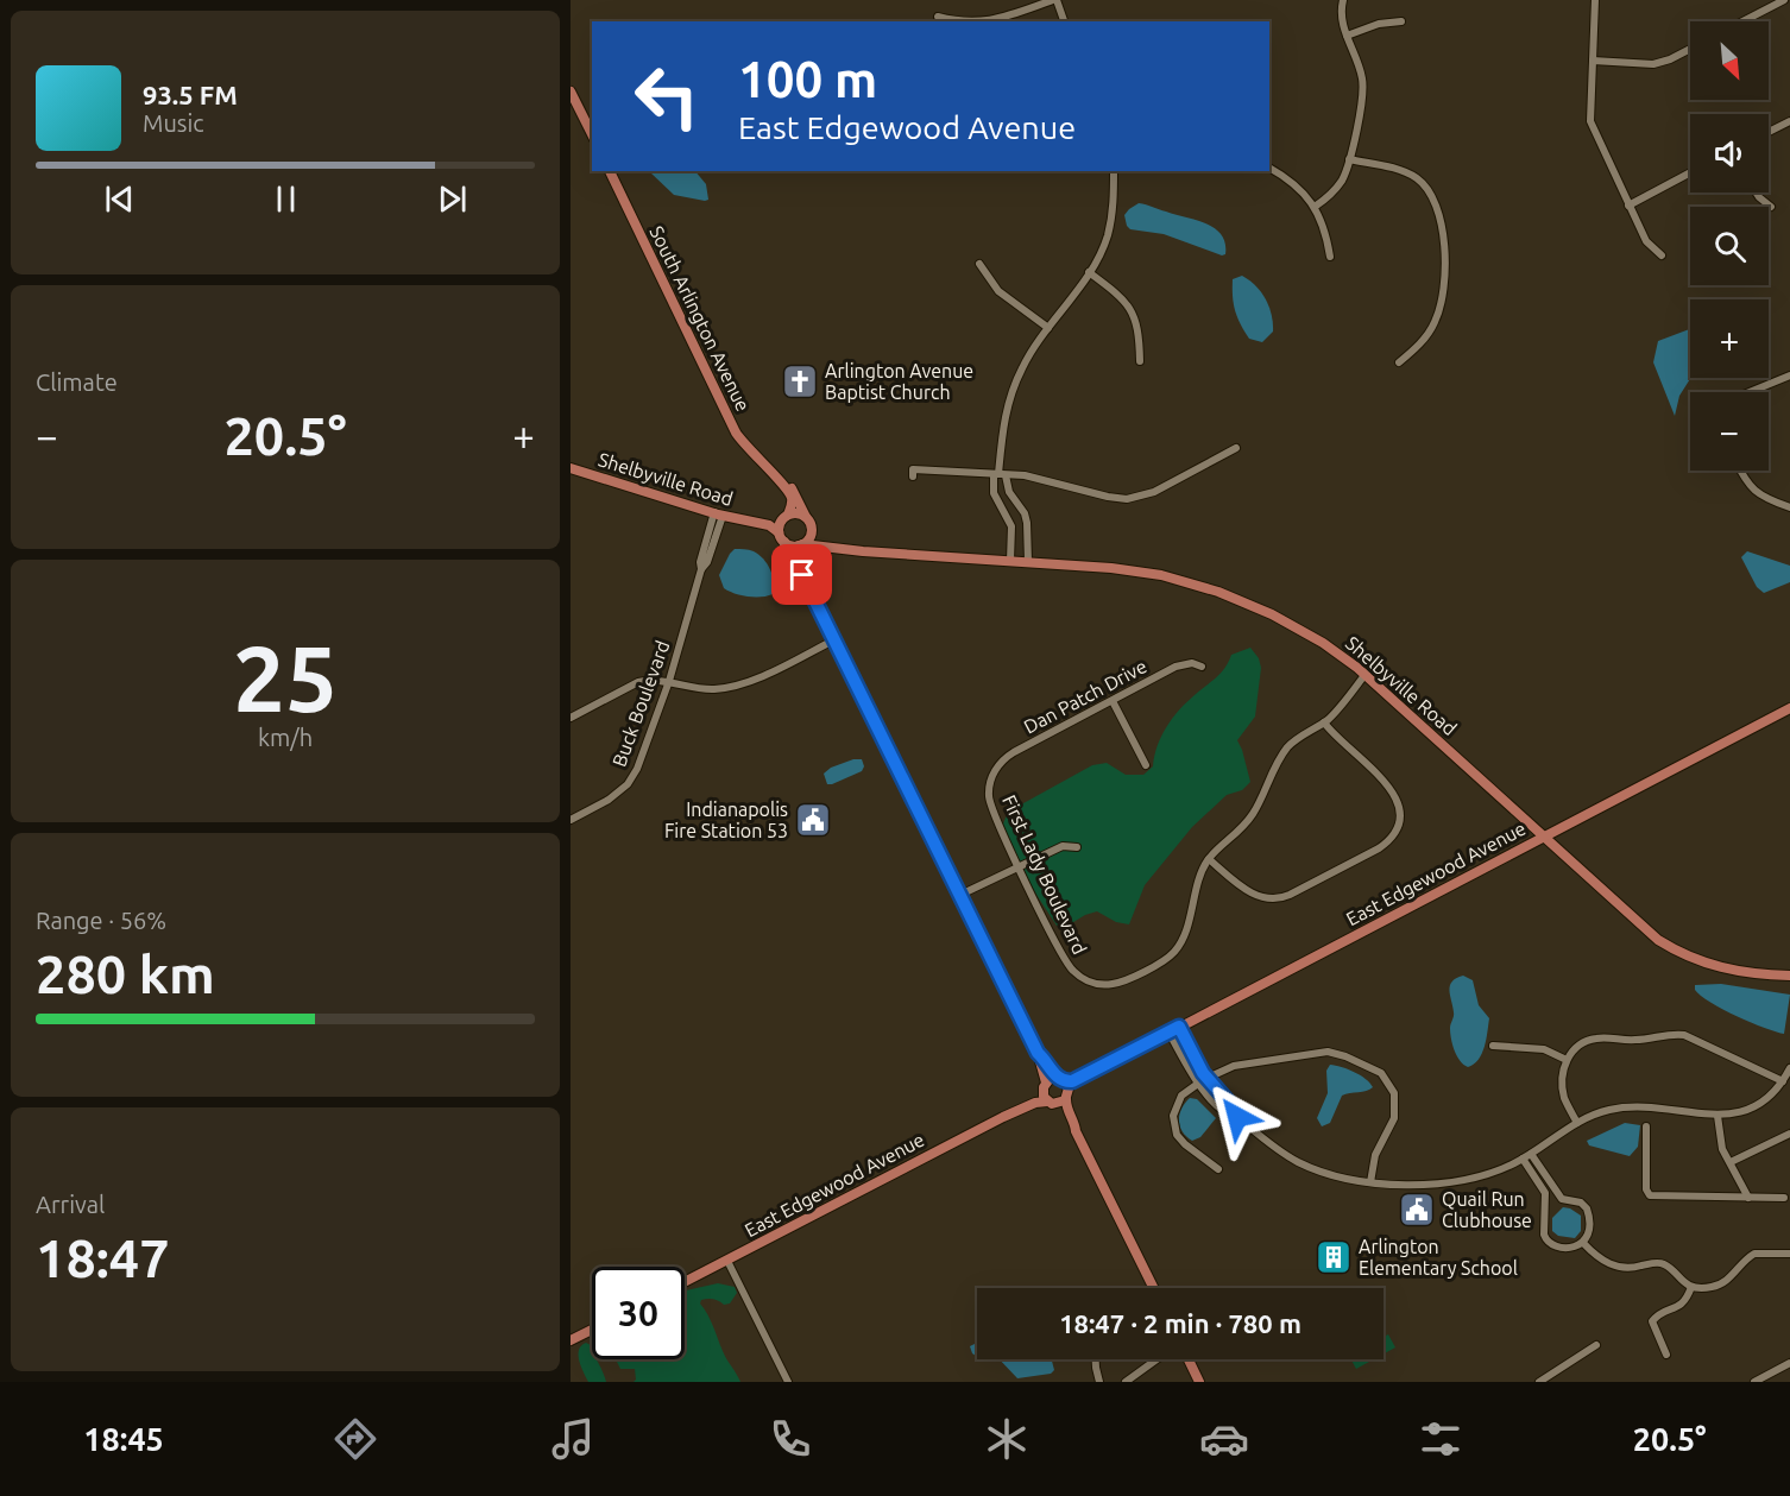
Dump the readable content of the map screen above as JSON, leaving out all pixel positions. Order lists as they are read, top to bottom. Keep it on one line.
{"streets":{"main road":["South Arlington Avenue","Shelbyville Road","East Edgewood Avenue"],"street":["Dan Patch Drive","Buck Boulevard","First Lady Boulevard"]},"crossings":[["Shelbyville Road","Buck Boulevard"],["Shelbyville Road","East Edgewood Avenue"],["Dan Patch Drive","First Lady Boulevard"]],"places":{"church":["Arlington Avenue Baptist Church"],"public building":["Indianapolis Fire Station 53","Quail Run Clubhouse"],"building":["Arlington Elementary School"]},"north":"bottom right","page":{"map_buttons":["+","−"],"turn":["100 m","East Edgewood Avenue"],"song":["93.5 FM","Music"],"tile":["Climate",["25","km/h"],["Range · 56%","280 km"],["Arrival","18:47"]],"heat":["−","20.5°","+"],"limit":"30","trip":"18:47 · 2 min · 780 m","tabs":["18:45","20.5°"]}}
